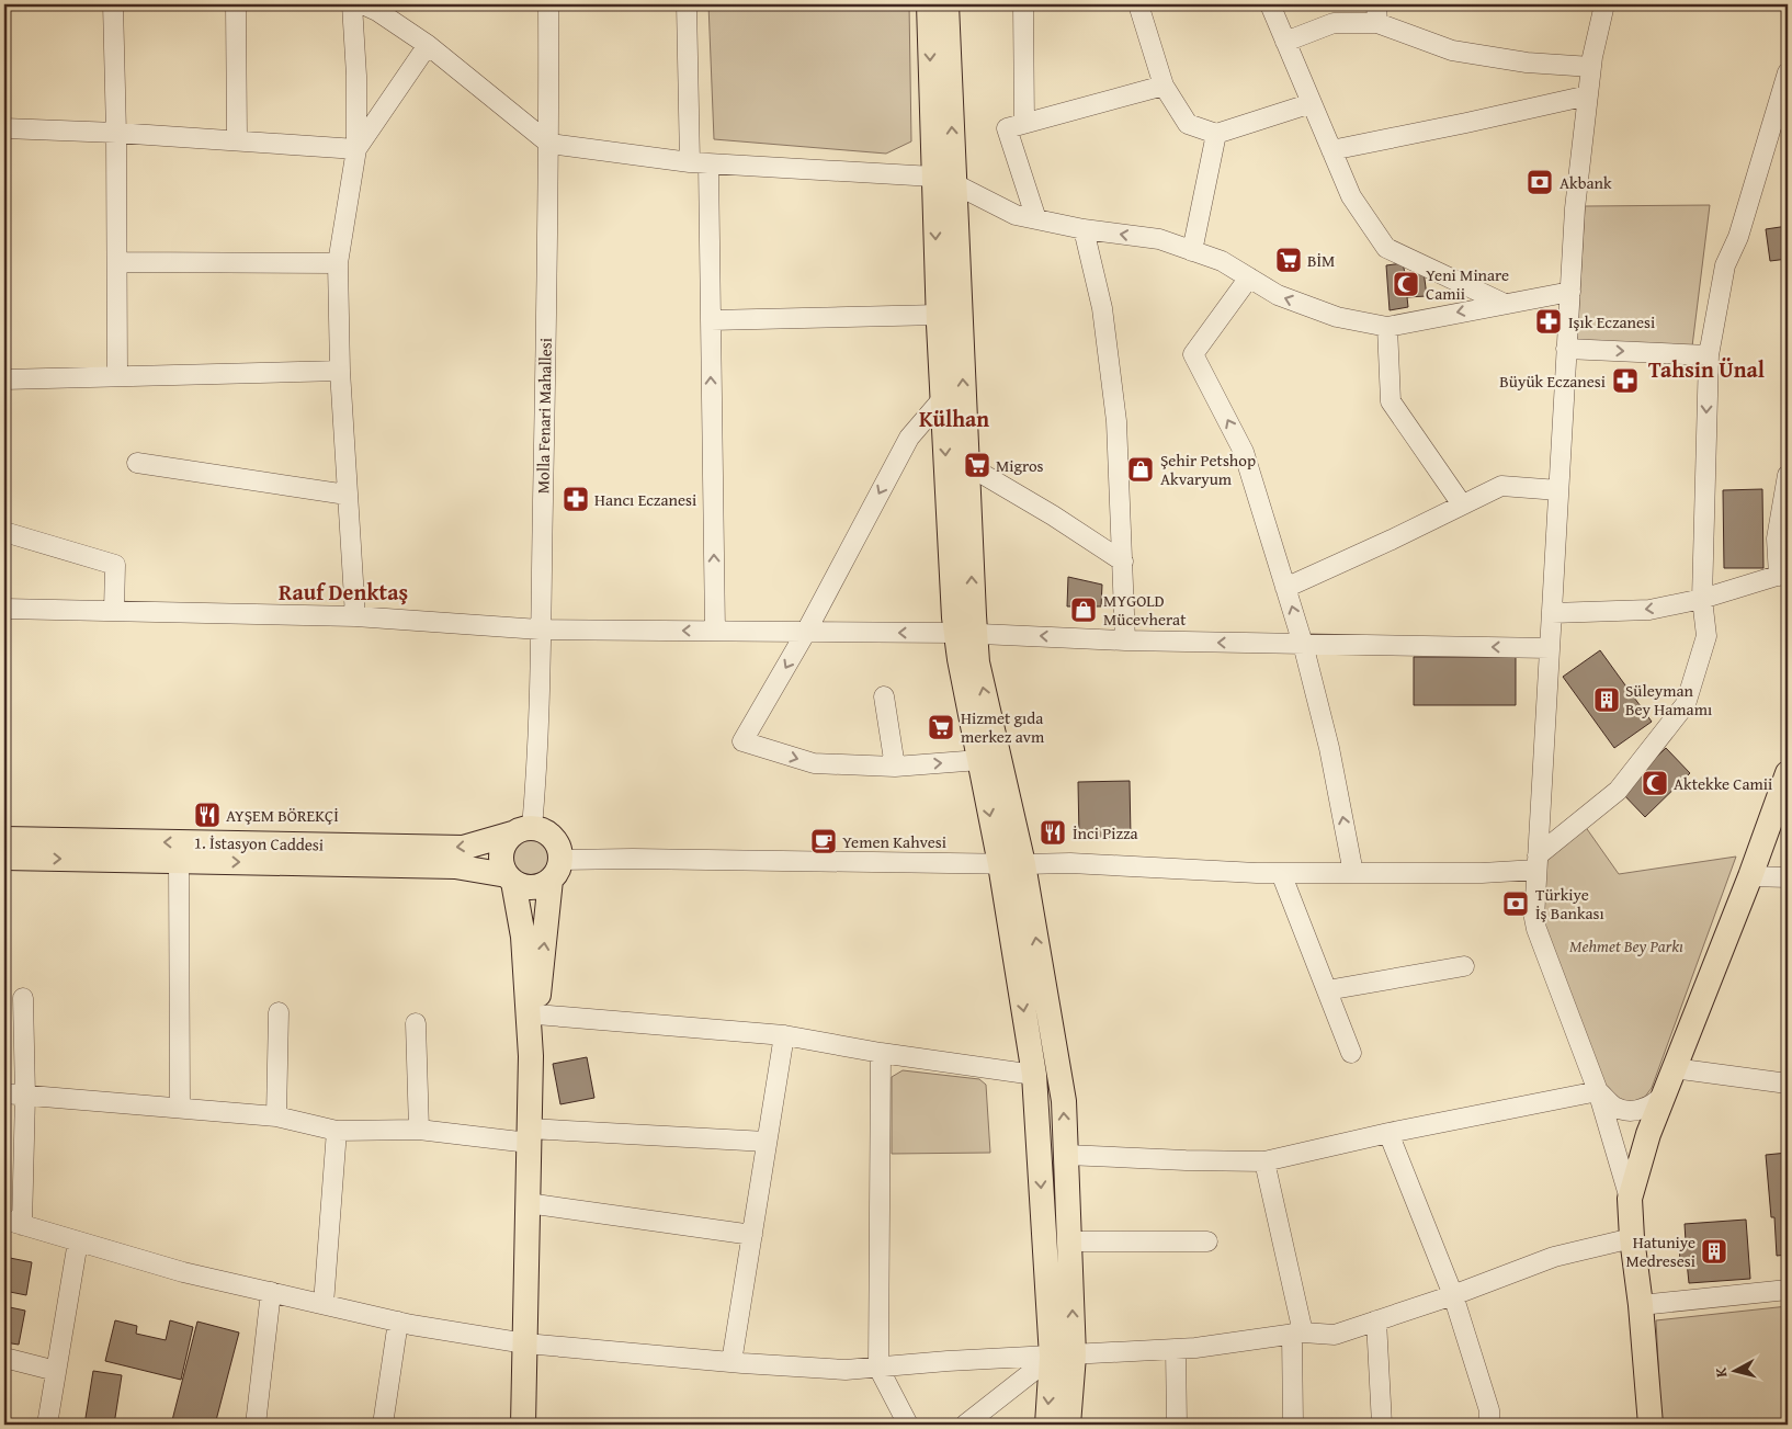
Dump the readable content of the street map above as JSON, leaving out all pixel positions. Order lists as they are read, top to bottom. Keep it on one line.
{"streets":{"main road":["1. İstasyon Caddesi"],"street":["Molla Fenari Mahallesi"]},"crossings":[["Molla Fenari Mahallesi","1. İstasyon Caddesi"]],"districts":["Tahsin Ünal","Külhan","Rauf Denktaş"],"parks":["Mehmet Bey Parkı"],"places":{"bank":["Akbank","Türkiye İş Bankası"],"supermarket":["BİM","Migros","Hizmet gıda merkez avm"],"mosque":["Yeni Minare Camii","Aktekke Camii"],"pharmacy":["Işık Eczanesi","Büyük Eczanesi","Hancı Eczanesi"],"shop":["Şehir Petshop Akvaryum","MYGOLD Mücevherat"],"building":["Süleyman Bey Hamamı","Hatuniye Medresesi"],"restaurant":["AYŞEM BÖREKÇİ","İnci Pizza"],"cafe":["Yemen Kahvesi"]},"north":"left"}
